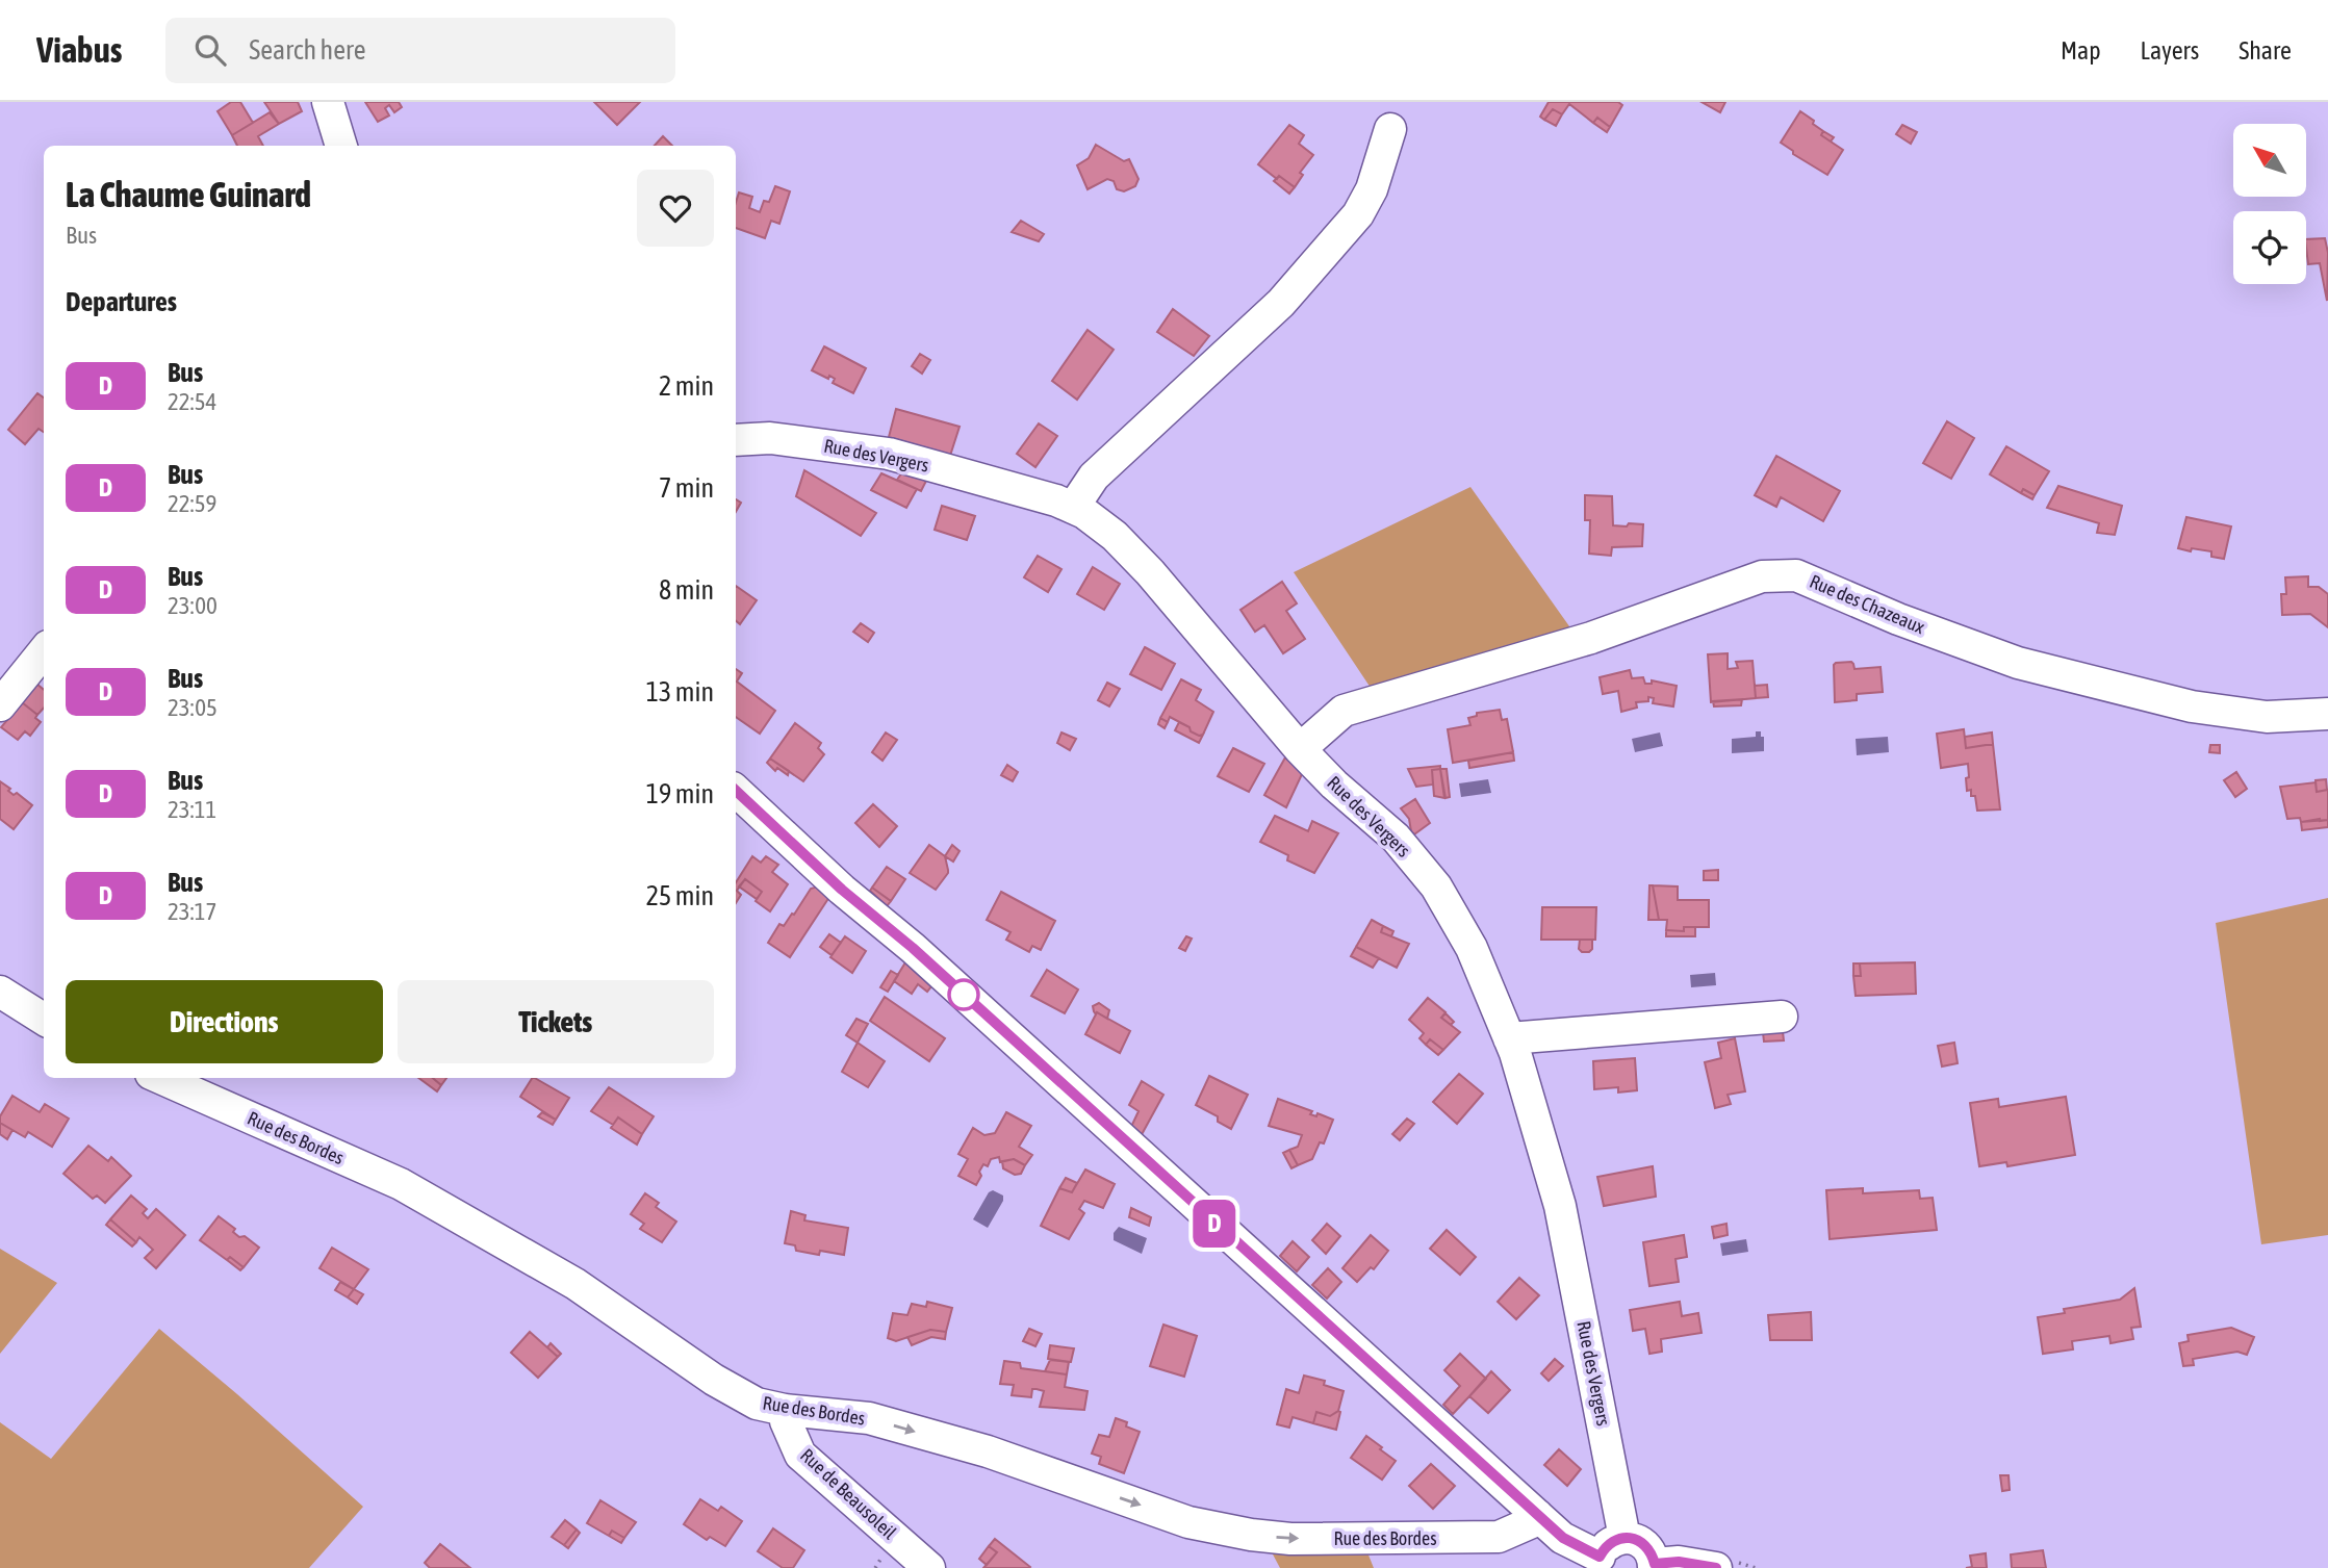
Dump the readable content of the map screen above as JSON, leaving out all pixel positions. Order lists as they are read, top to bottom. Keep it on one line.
{"streets":{"street":["Rue des Vergers","Rue des Chazeaux","Rue des Bordes","Rue de Beausoleil"]},"crossings":[["Rue des Vergers","Rue des Chazeaux"],["Rue des Bordes","Rue de Beausoleil"]],"one_way":["Rue des Bordes"],"lines":["bus line D"],"north":"top left","page":{"header":"Viabus","search":"Search here","nav":["Map","Layers","Share"],"on_map":"D","heading":[["La Chaume Guinard","Bus"],"Departures"],"list":[{"mark":"D","name":"Bus","note":"22:54","value":"2 min"},{"mark":"D","name":"Bus","note":"22:59","value":"7 min"},{"mark":"D","name":"Bus","note":"23:00","value":"8 min"},{"mark":"D","name":"Bus","note":"23:05","value":"13 min"},{"mark":"D","name":"Bus","note":"23:11","value":"19 min"},{"mark":"D","name":"Bus","note":"23:17","value":"25 min"}],"buttons":["Directions","Tickets"]}}
